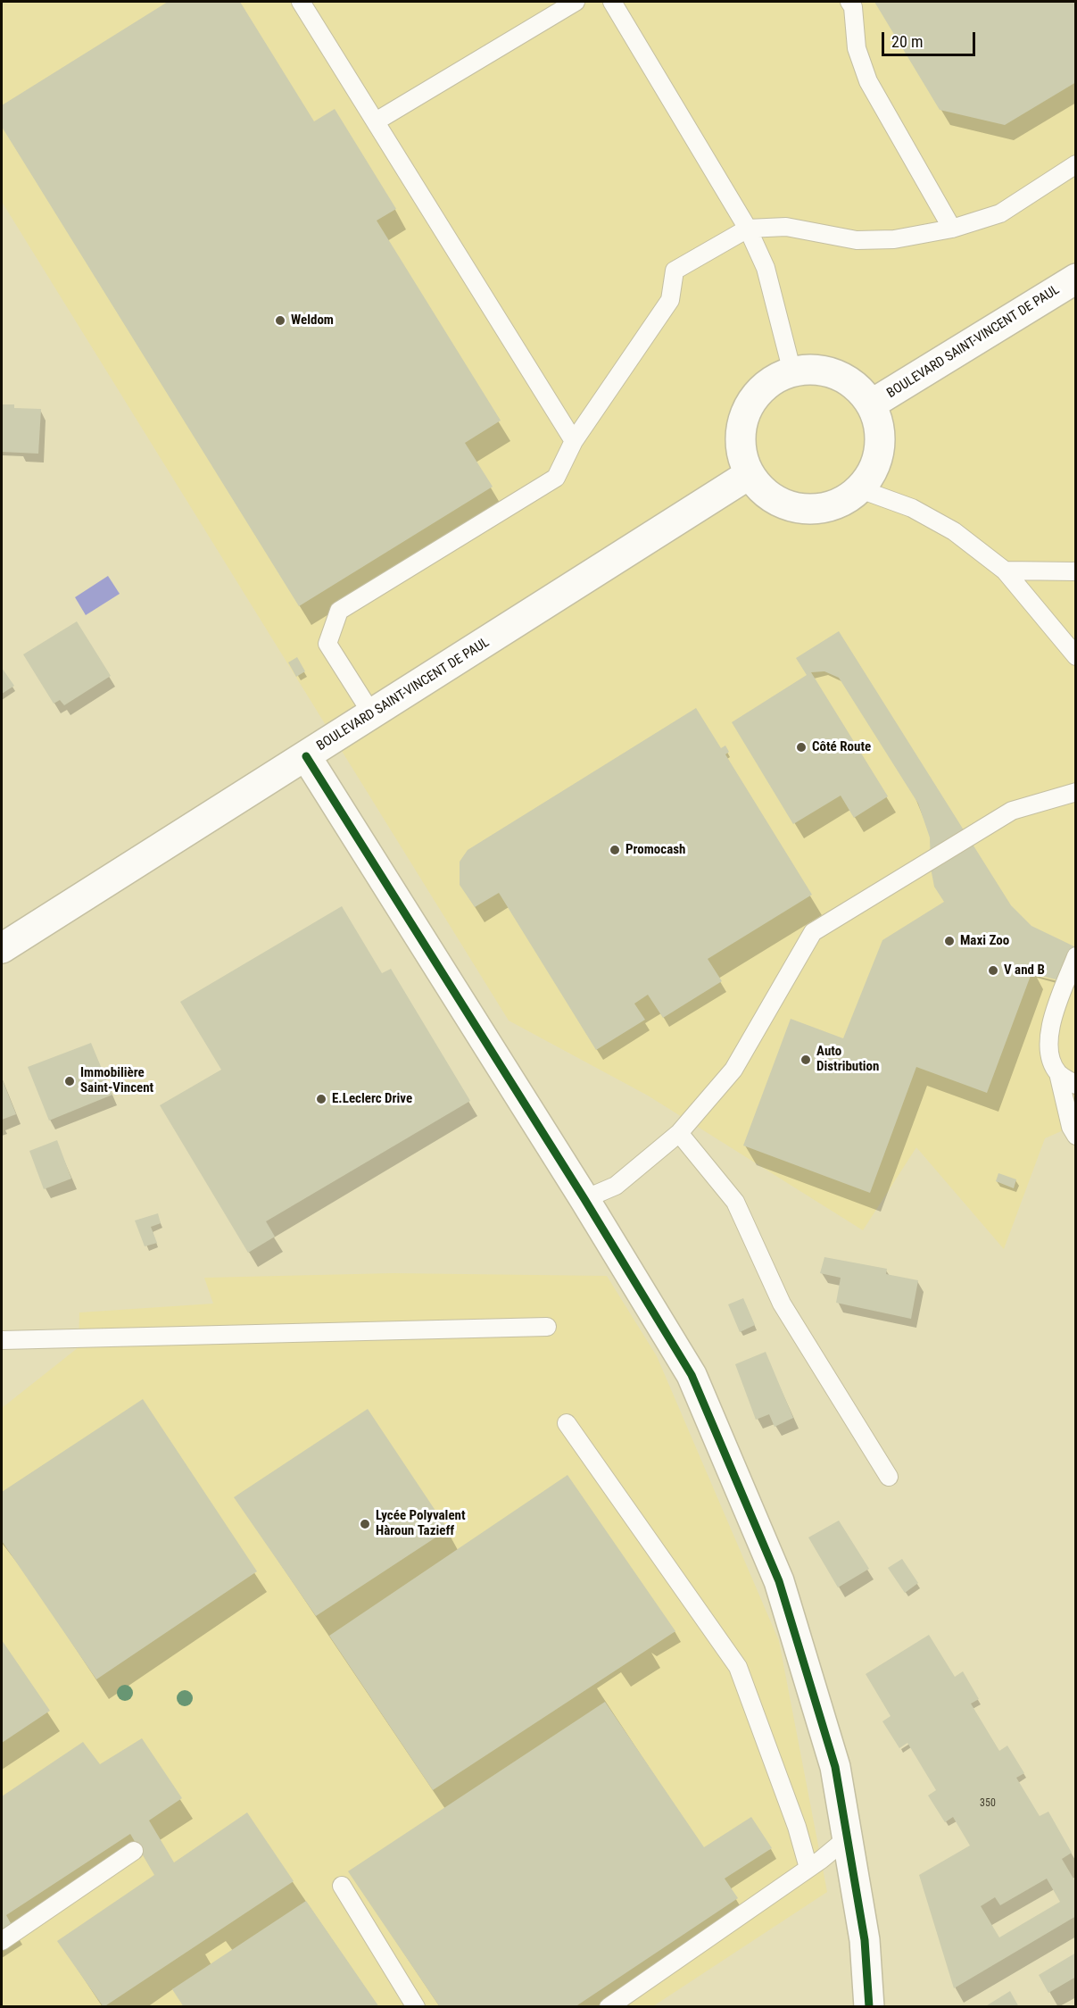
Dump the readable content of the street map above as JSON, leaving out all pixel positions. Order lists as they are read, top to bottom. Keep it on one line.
{"streets":{"main road":["BOULEVARD SAINT-VINCENT DE PAUL"]},"places":["Weldom","Côté Route","Promocash","Maxi Zoo","V and B","Auto Distribution","Immobilière Saint-Vincent","E.Leclerc Drive","Lycée Polyvalent Hàroun Tazieff"],"house_numbers":["350"],"scale_bar":"20 m"}
